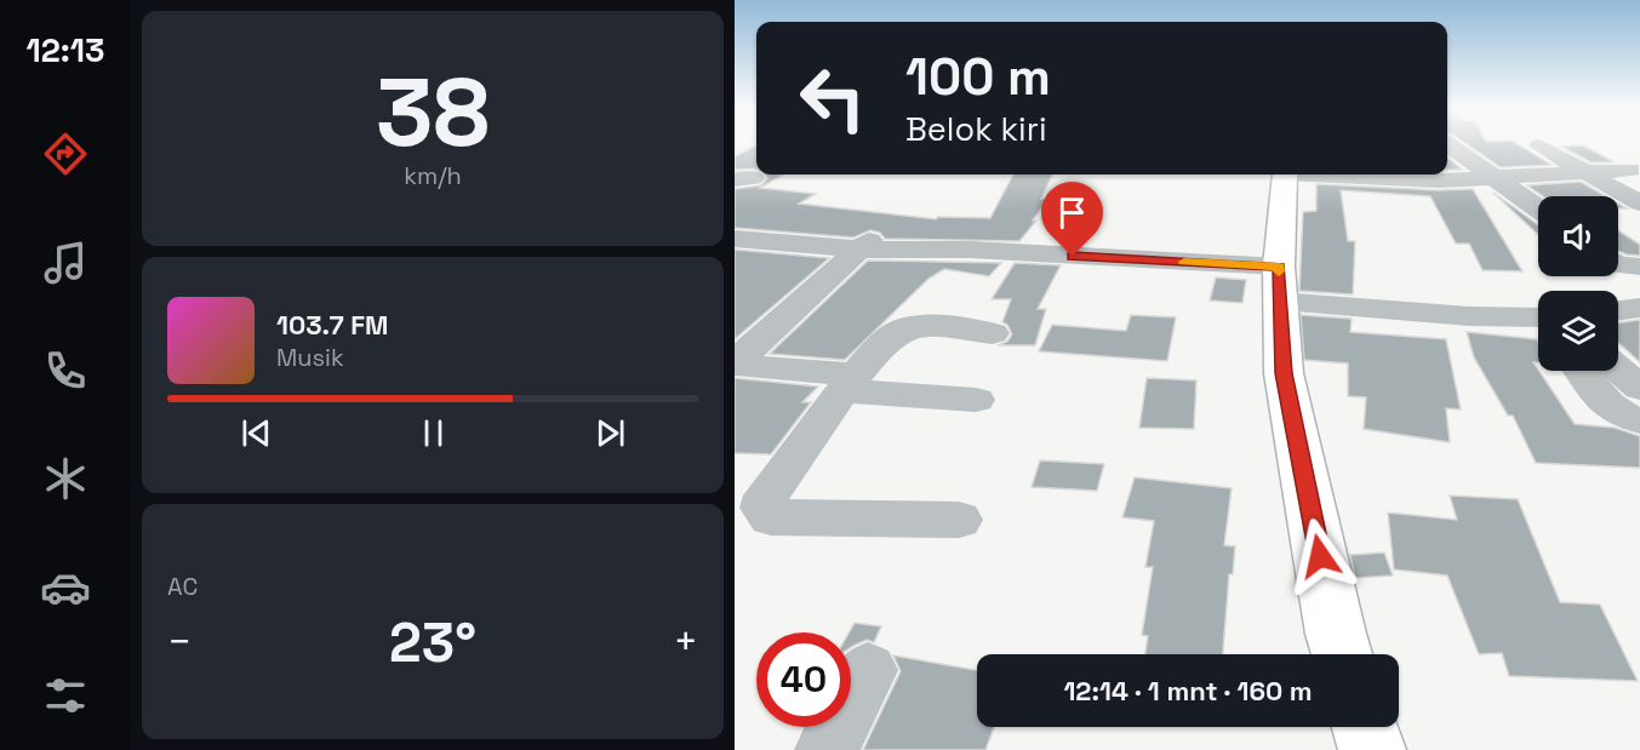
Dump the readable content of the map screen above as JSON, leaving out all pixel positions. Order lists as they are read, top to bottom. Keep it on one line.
{"page":{"tabs":"12:13","tile":[["38","km/h"],"AC"],"turn":["100 m","Belok kiri"],"song":["103.7 FM","Musik"],"heat":["−","23°","+"],"limit":"40","trip":"12:14 · 1 mnt · 160 m"}}
